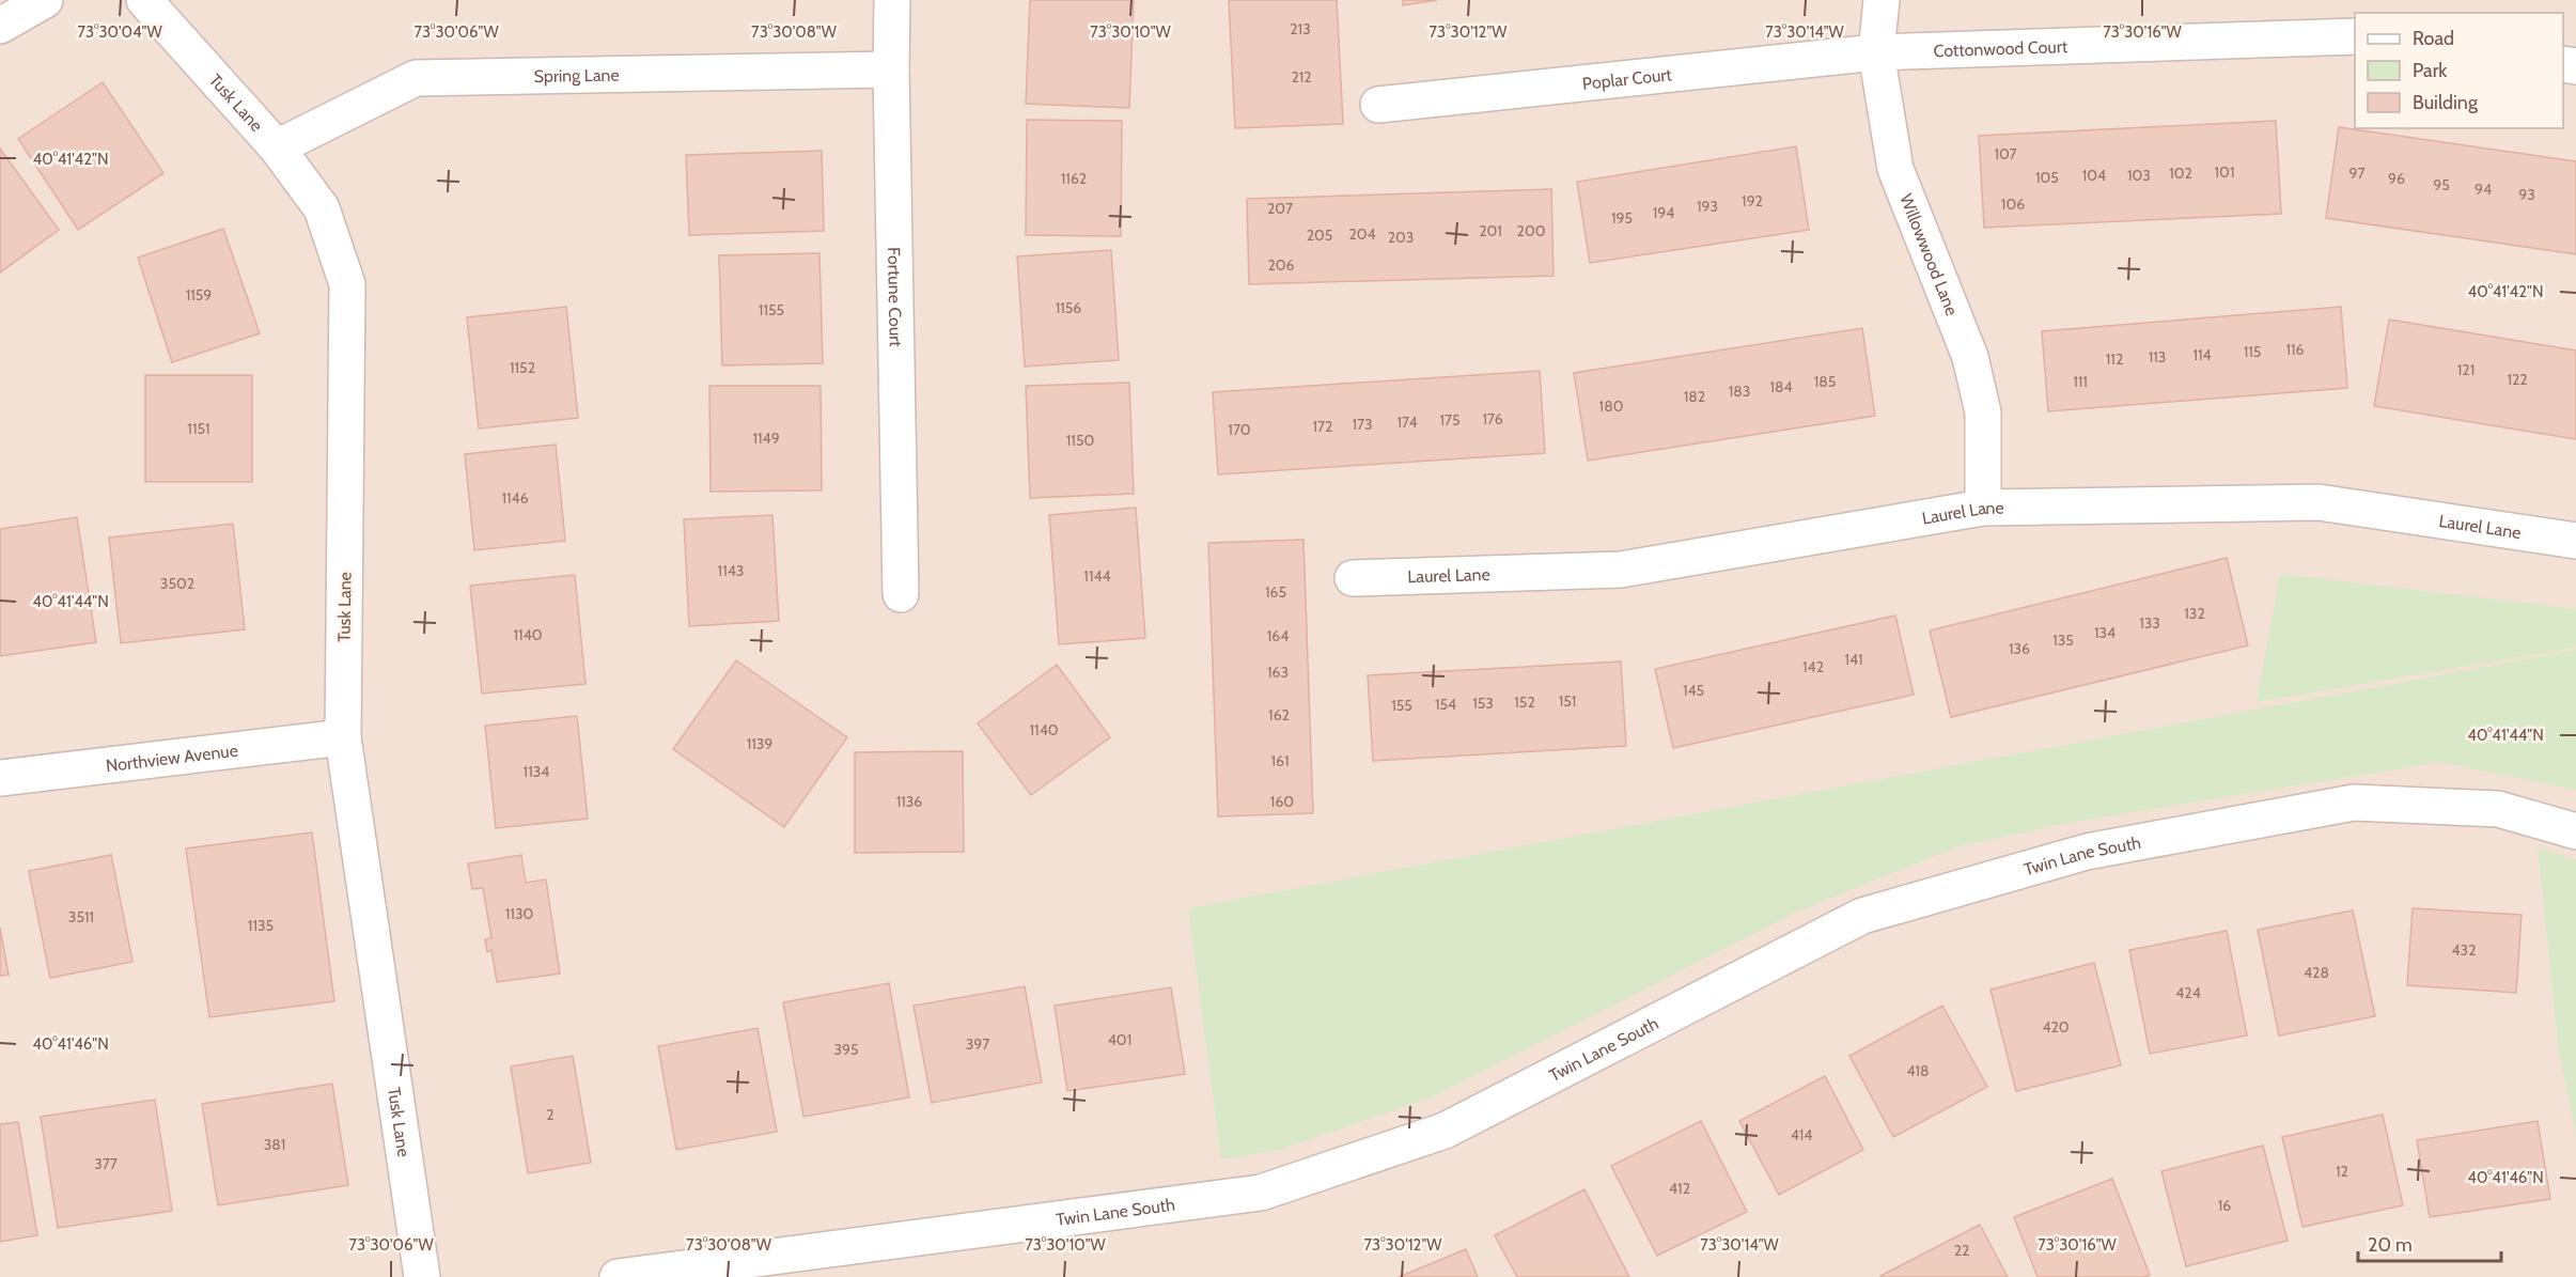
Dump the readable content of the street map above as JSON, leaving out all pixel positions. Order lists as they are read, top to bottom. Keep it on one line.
{"streets":{"street":["Cottonwood Court","Spring Lane","Poplar Court","Tusk Lane","Willowwood Lane","Fortune Court","Laurel Lane","Northview Avenue","Twin Lane South"]},"crossings":[["Cottonwood Court","Poplar Court"],["Cottonwood Court","Willowwood Lane"],["Spring Lane","Tusk Lane"],["Spring Lane","Fortune Court"],["Poplar Court","Willowwood Lane"],["Tusk Lane","Northview Avenue"],["Willowwood Lane","Laurel Lane"]],"house_numbers":["213","212","107","101","102","97","104","103","105","1162","96","95","94","93","192","106","193","207","194","195","201","200","204","205","203","206","1159","1156","1155","116","115","114","113","112","1152","121","122","185","111","184","183","182","180","176","175","174","173","172","1151","170","1149","1150","1146","1143","1144","3502","165","132","133","134","1140","164","135","136","141","142","163","145","151","152","153","154","155","162","1140","1139","161","1134","1136","160","1130","3511","1135","432","428","424","420","401","397","395","418","2","414","381","377","12","412","16","22"],"legend":["Road","Park","Building"],"scale_bar":"20 m","coordinates":["73°30'04\"W","73°30'06\"W","73°30'08\"W","73°30'10\"W","73°30'12\"W","73°30'14\"W","73°30'16\"W","40°41'42\"N","40°41'44\"N","40°41'46\"N"]}
